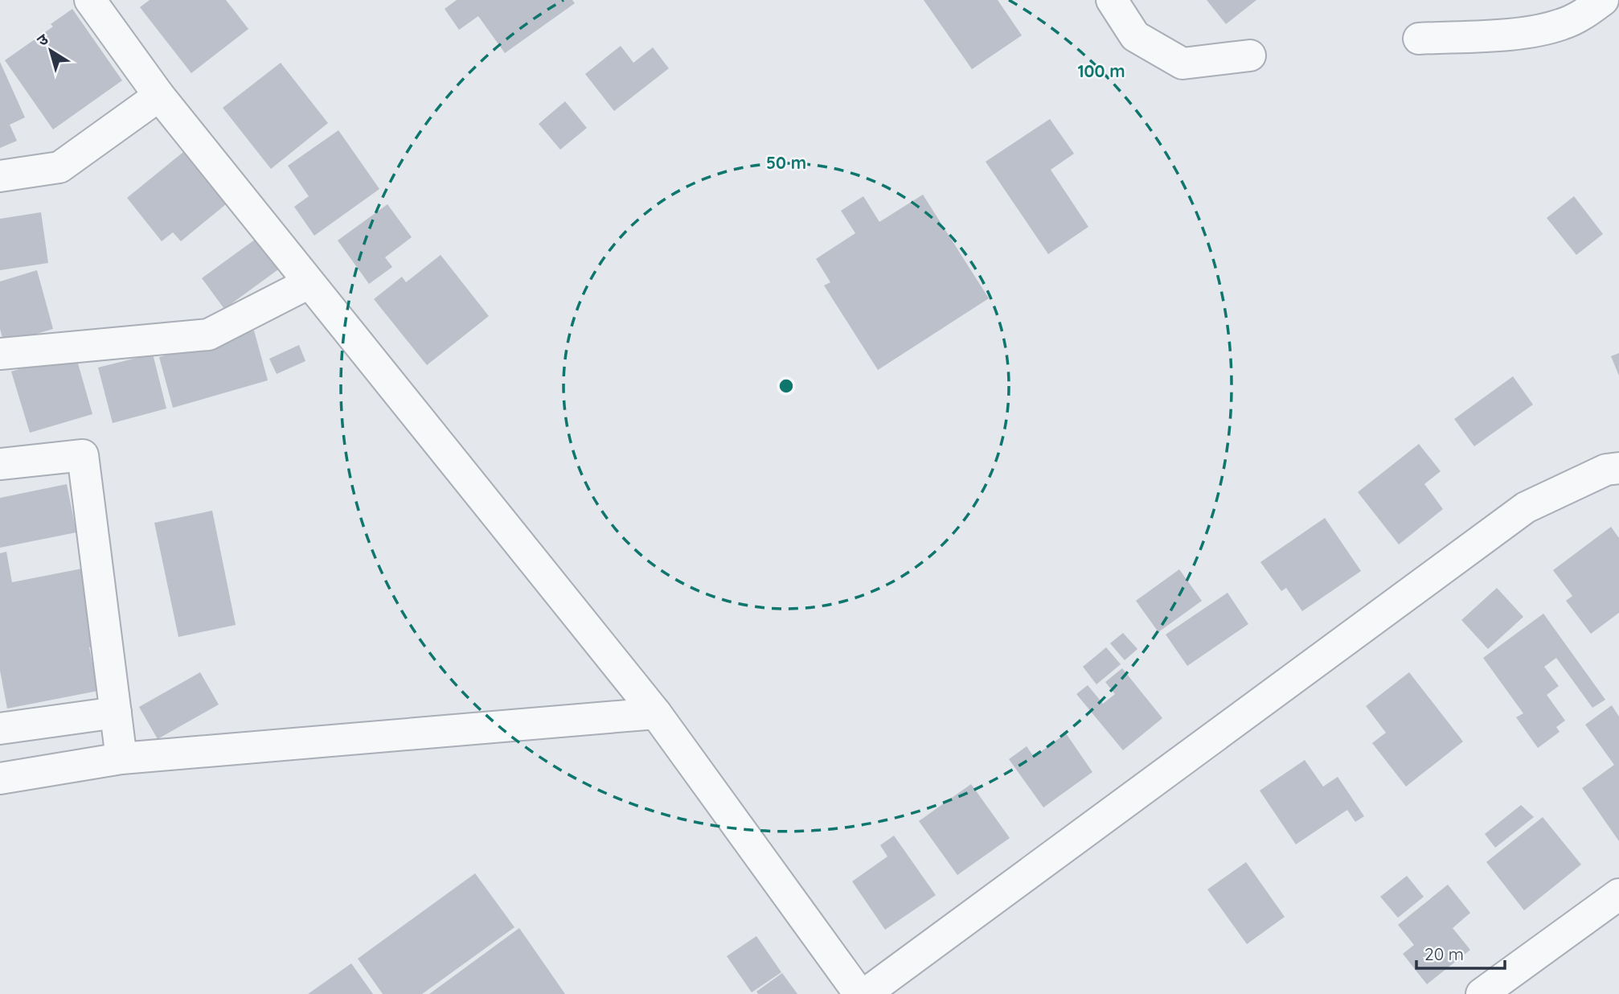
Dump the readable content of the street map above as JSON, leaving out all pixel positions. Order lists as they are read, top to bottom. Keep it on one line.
{"scale_bar":"20 m","north":"top left","rings":["100 m","50 m"]}
